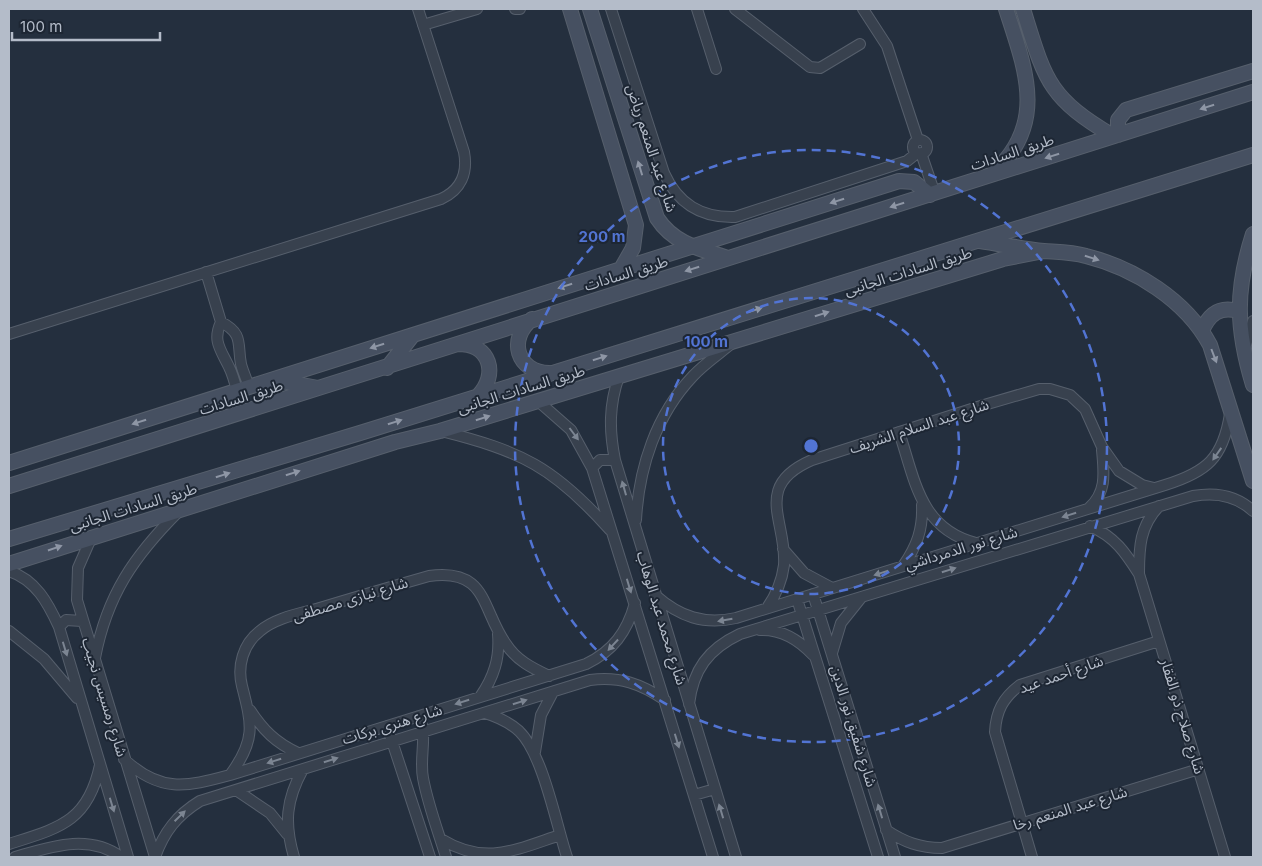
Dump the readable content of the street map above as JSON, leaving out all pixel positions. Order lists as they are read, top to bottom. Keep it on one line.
{"streets":{"street":["شارع عبد المنعم رياض","طريق السادات","طريق السادات الجانبى","شارع عبد السلام الشريف","شارع نور الدمرداشي","شارع نيازى مصطفى","شارع محمد عبد الوهاب","شارع أحمد عيد","شارع رمسيس نجيب","شارع صلاح ذو الفقار","شارع هنرى بركات","شارع شفيق نور الدين","شارع عبد المنعم رخا"]},"crossings":[["شارع عبد المنعم رياض","طريق السادات"],["طريق السادات الجانبى","شارع محمد عبد الوهاب"],["طريق السادات الجانبى","شارع رمسيس نجيب"],["شارع عبد السلام الشريف","شارع نور الدمرداشي"],["شارع نور الدمرداشي","شارع محمد عبد الوهاب"],["شارع نور الدمرداشي","شارع صلاح ذو الفقار"],["شارع نور الدمرداشي","شارع شفيق نور الدين"],["شارع نيازى مصطفى","شارع هنرى بركات"],["شارع محمد عبد الوهاب","شارع هنرى بركات"],["شارع أحمد عيد","شارع صلاح ذو الفقار"],["شارع أحمد عيد","شارع عبد المنعم رخا"],["شارع رمسيس نجيب","شارع هنرى بركات"],["شارع صلاح ذو الفقار","شارع عبد المنعم رخا"],["شارع شفيق نور الدين","شارع عبد المنعم رخا"]],"scale_bar":"100 m","rings":["200 m","100 m"]}
